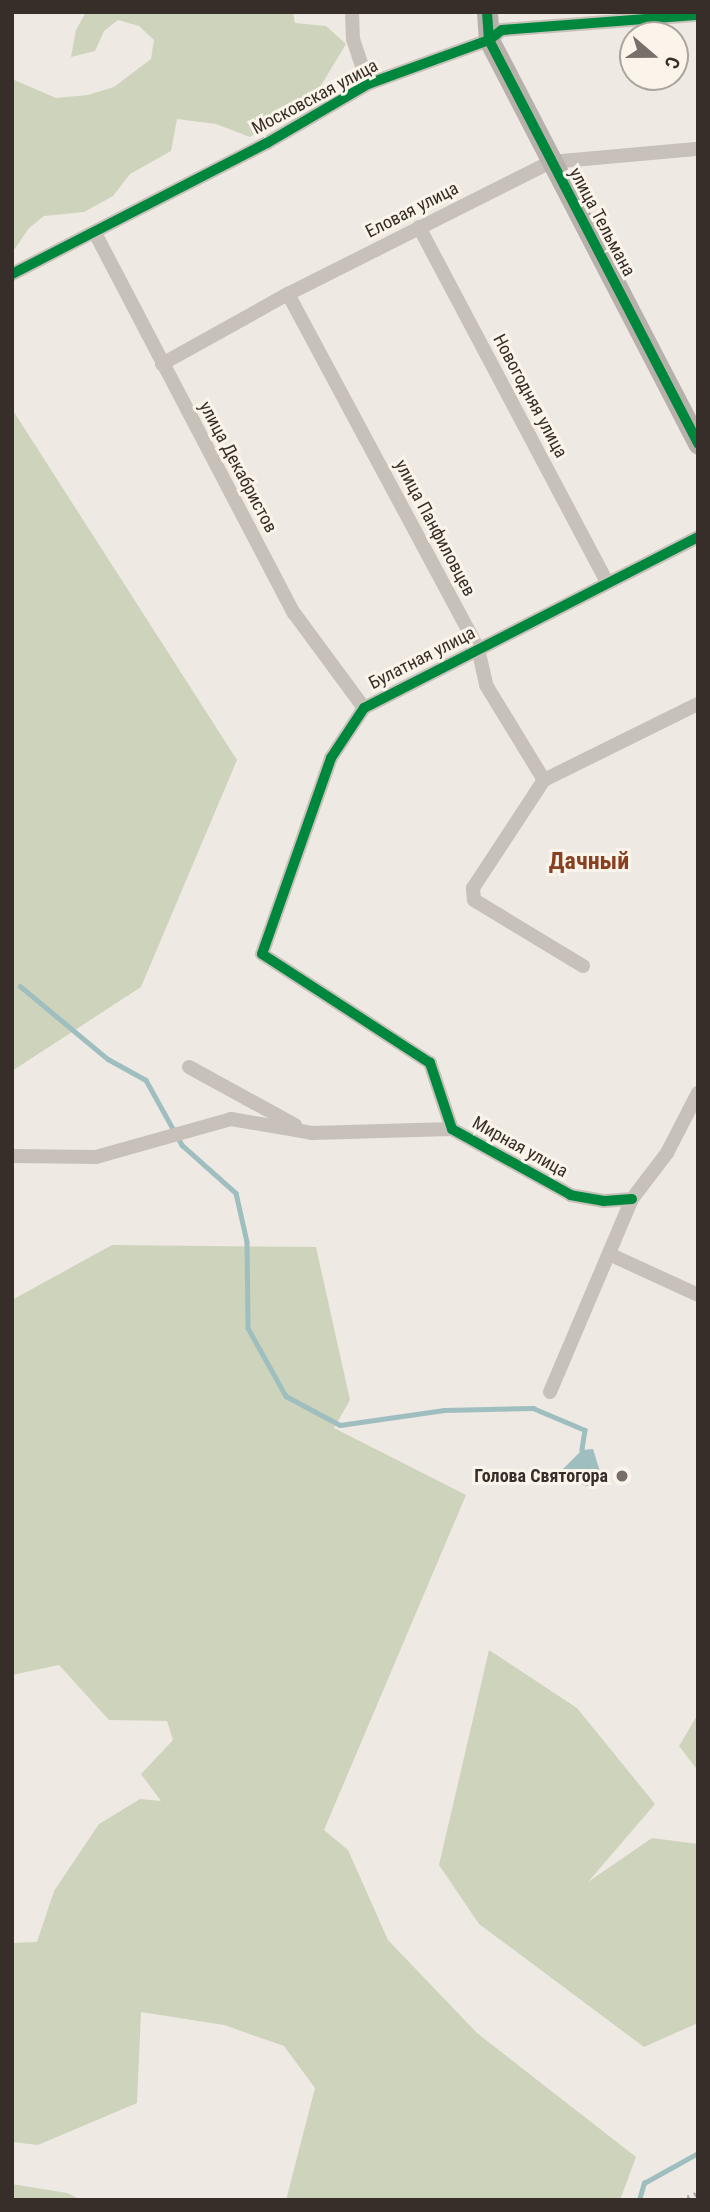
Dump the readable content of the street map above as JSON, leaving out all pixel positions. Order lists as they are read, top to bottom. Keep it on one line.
{"streets":{"street":["Московская улица","Еловая улица","улица Тельмана","Новогодняя улица","улица Декабристов","улица Панфиловцев","Булатная улица","Мирная улица"]},"crossings":[["Московская улица","улица Тельмана"],["Московская улица","улица Декабристов"],["Еловая улица","улица Тельмана"],["Еловая улица","Новогодняя улица"],["Еловая улица","улица Декабристов"],["Еловая улица","улица Панфиловцев"],["Новогодняя улица","Булатная улица"],["улица Декабристов","Булатная улица"],["улица Панфиловцев","Булатная улица"],["Булатная улица","Мирная улица"]],"districts":["Дачный"],"places":["Голова Святогора"],"north":"right"}
